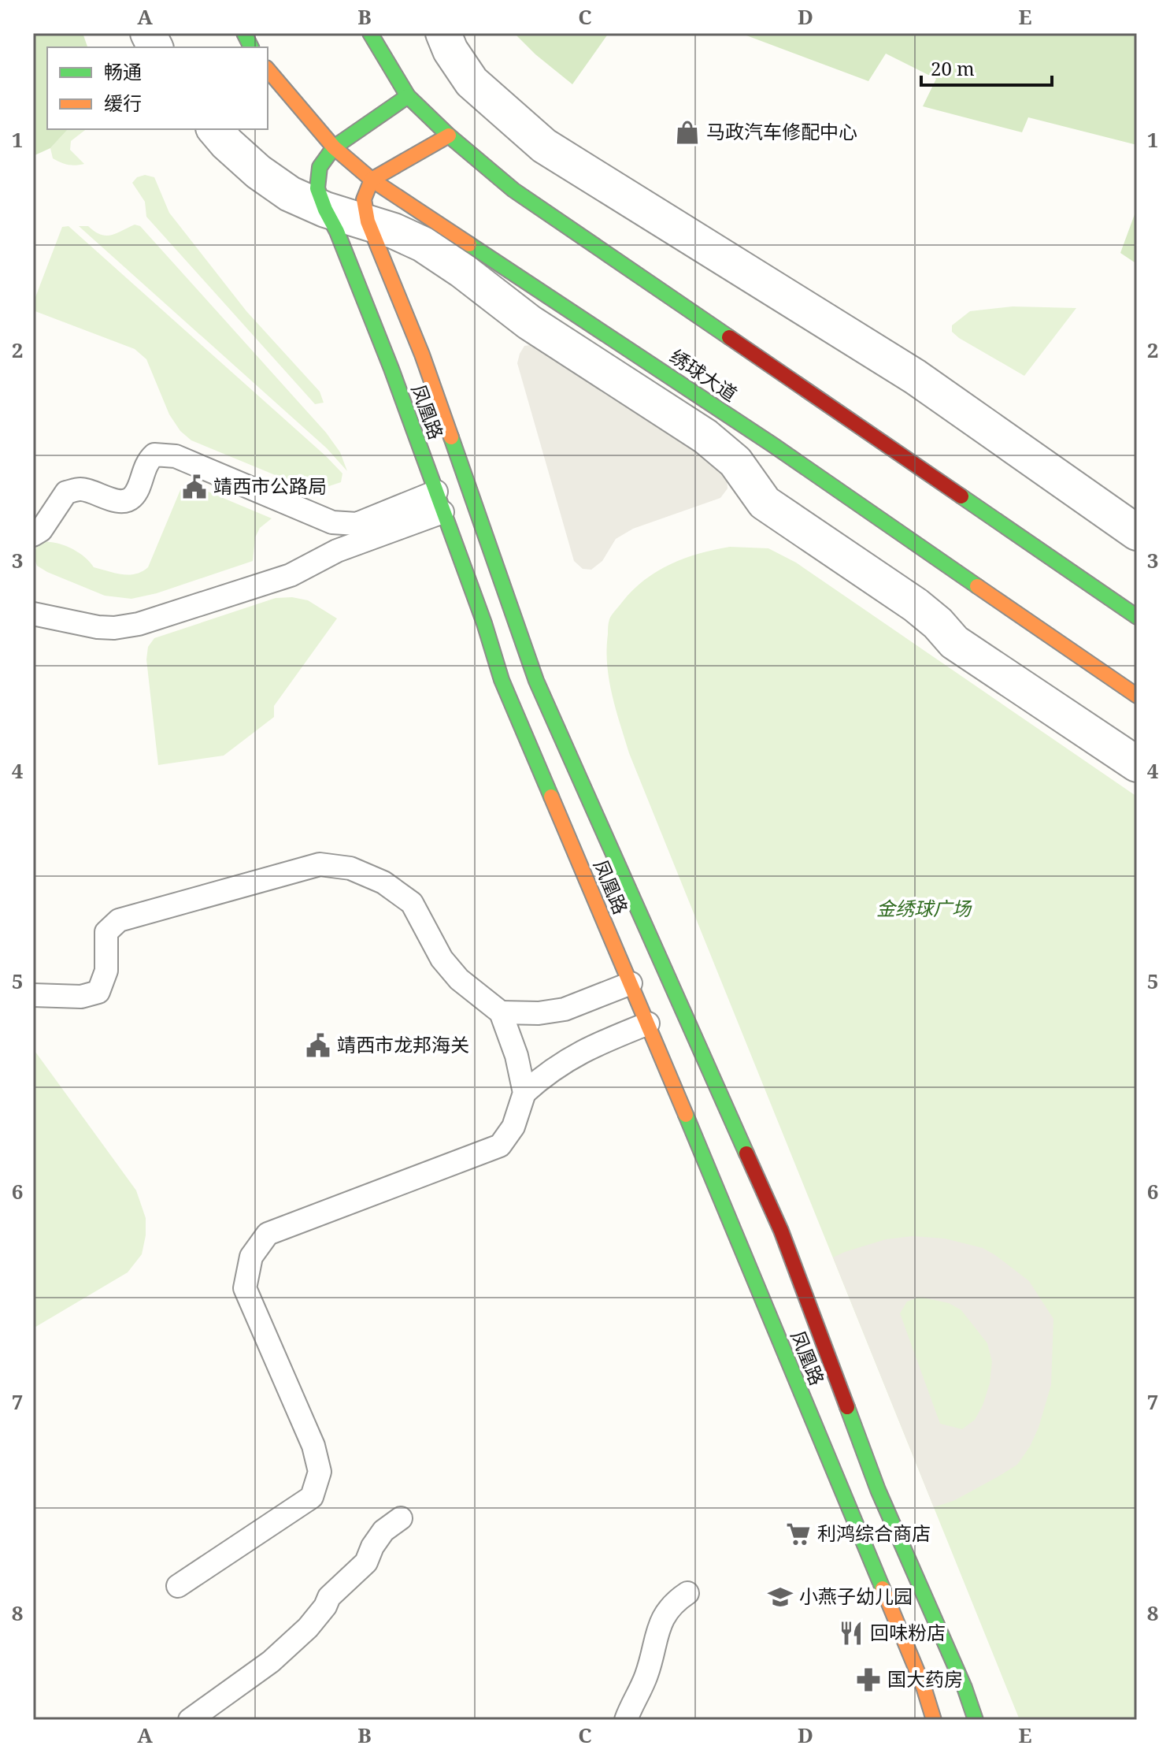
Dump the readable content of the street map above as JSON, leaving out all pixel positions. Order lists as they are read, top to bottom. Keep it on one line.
{"streets":{"main road":["绣球大道","凤凰路"]},"crossings":[["绣球大道","凤凰路"]],"parks":["金绣球广场"],"places":{"shop":["马政汽车修配中心"],"public building":["靖西市公路局","靖西市龙邦海关"],"supermarket":["利鸿综合商店"],"school or university":["小燕子幼儿园"],"restaurant":["回味粉店"],"pharmacy":["国大药房"]},"legend":["畅通","缓行"],"scale_bar":"20 m","grid":{"columns":["A","B","C","D","E"],"rows":["1","2","3","4","5","6","7","8"]}}
